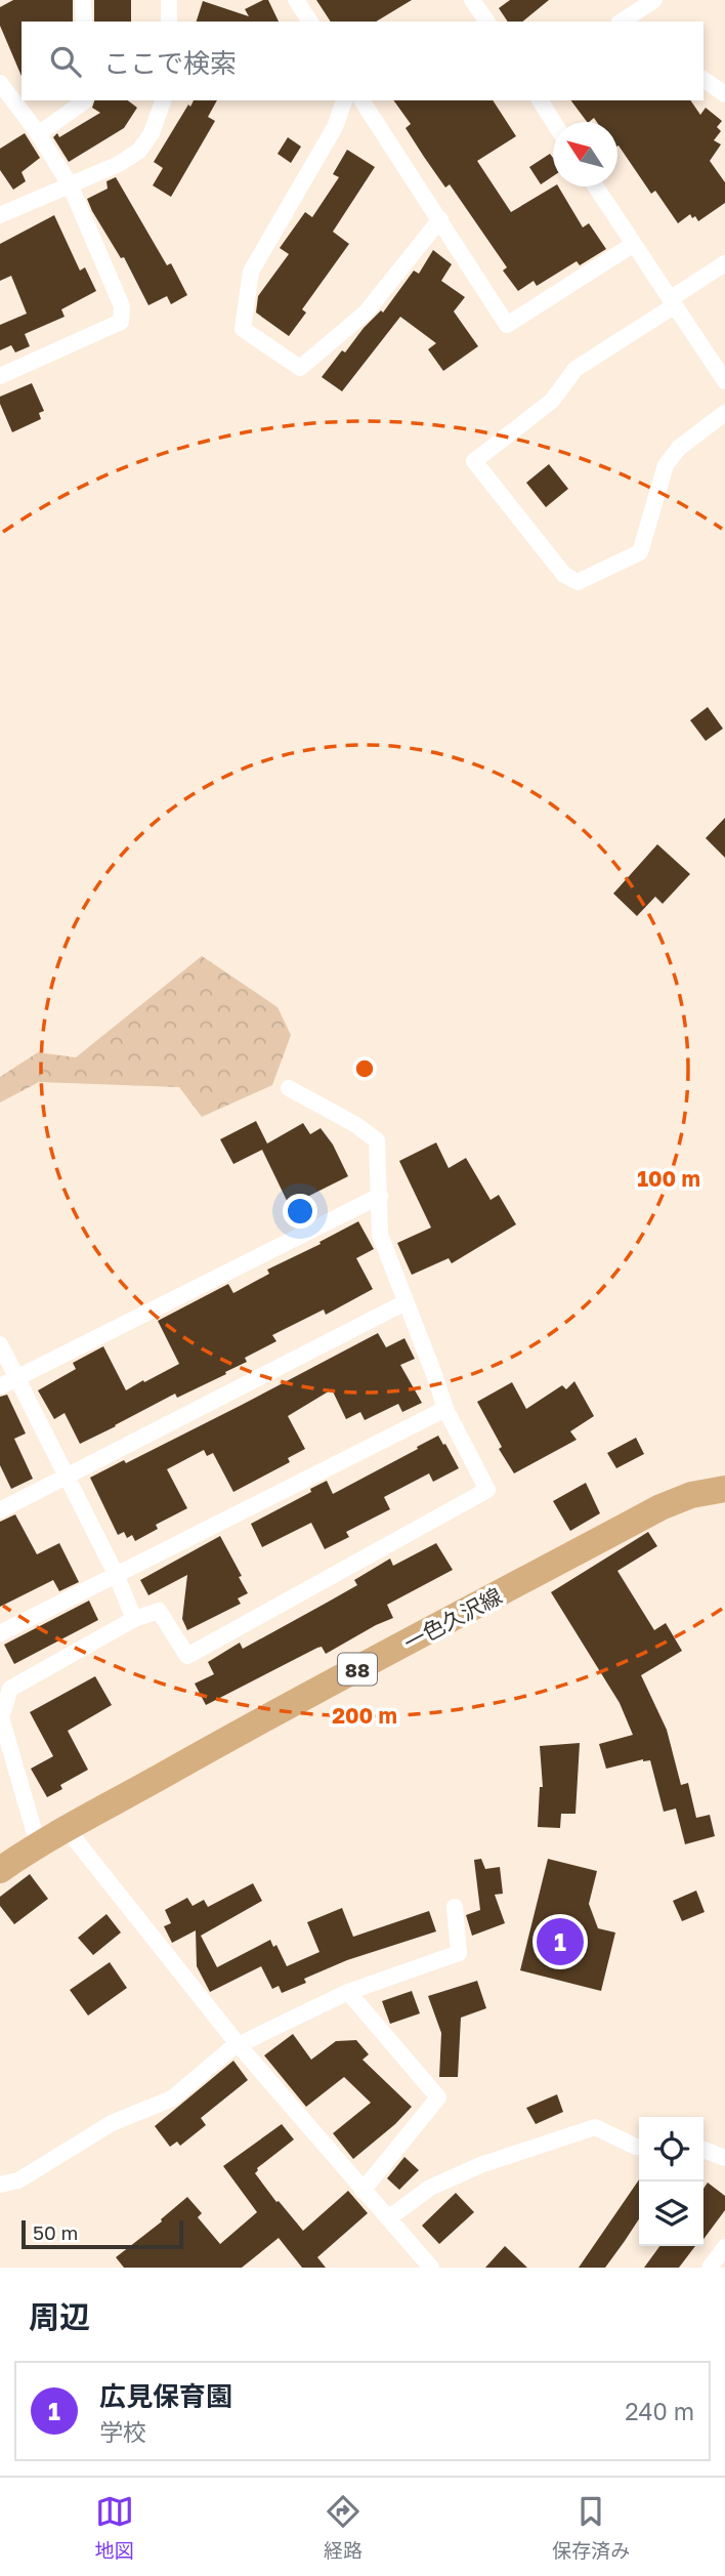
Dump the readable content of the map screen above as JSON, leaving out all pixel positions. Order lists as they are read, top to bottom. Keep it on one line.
{"streets":{"main road":["一色久沢線","88"]},"scale_bar":"50 m","north":"top left","page":{"search":"ここで検索","pins":"1","scale":"50 m","heading":"周辺","list":[{"mark":"1","name":"広見保育園","note":"学校","value":"240 m"}],"nav":["地図","経路","保存済み"]},"rings":["100 m","200 m"]}
